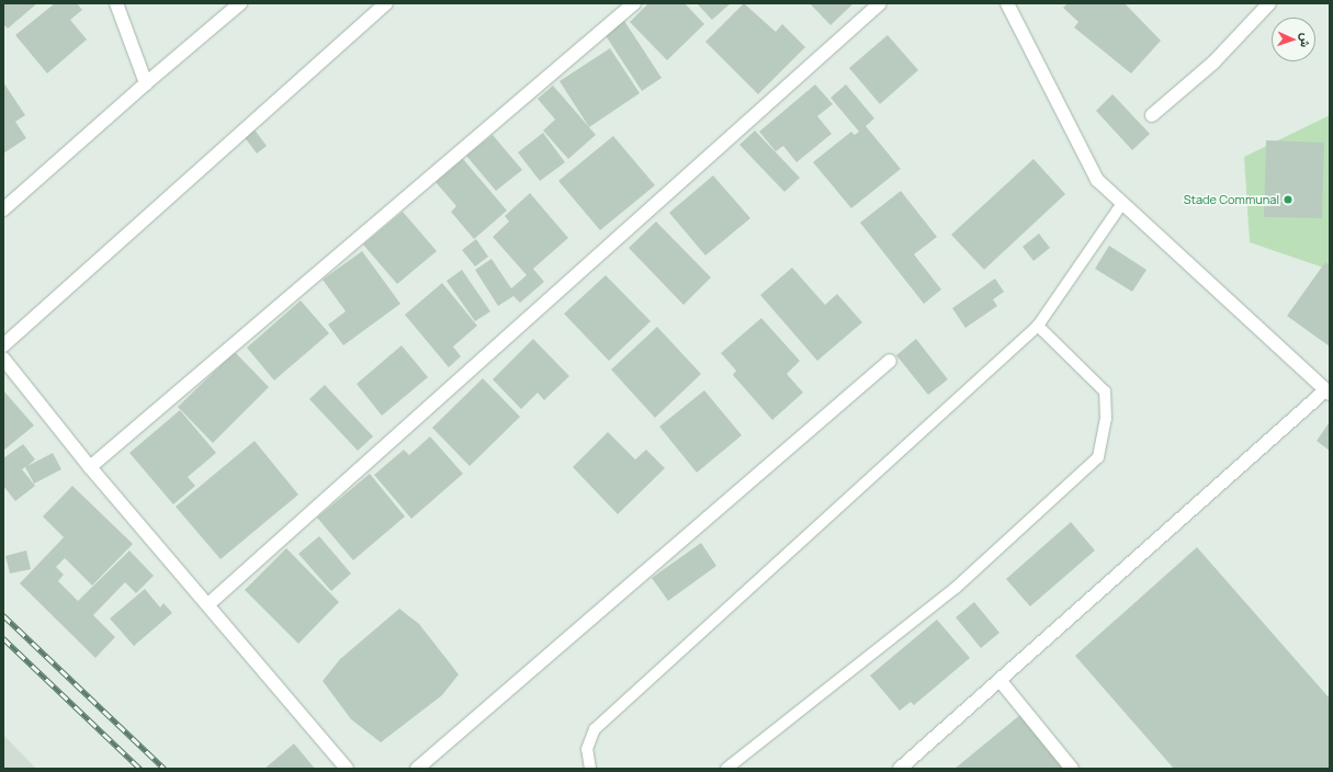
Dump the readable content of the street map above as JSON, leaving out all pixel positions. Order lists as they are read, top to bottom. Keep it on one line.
{"places":["Stade Communal"],"north":"right"}
